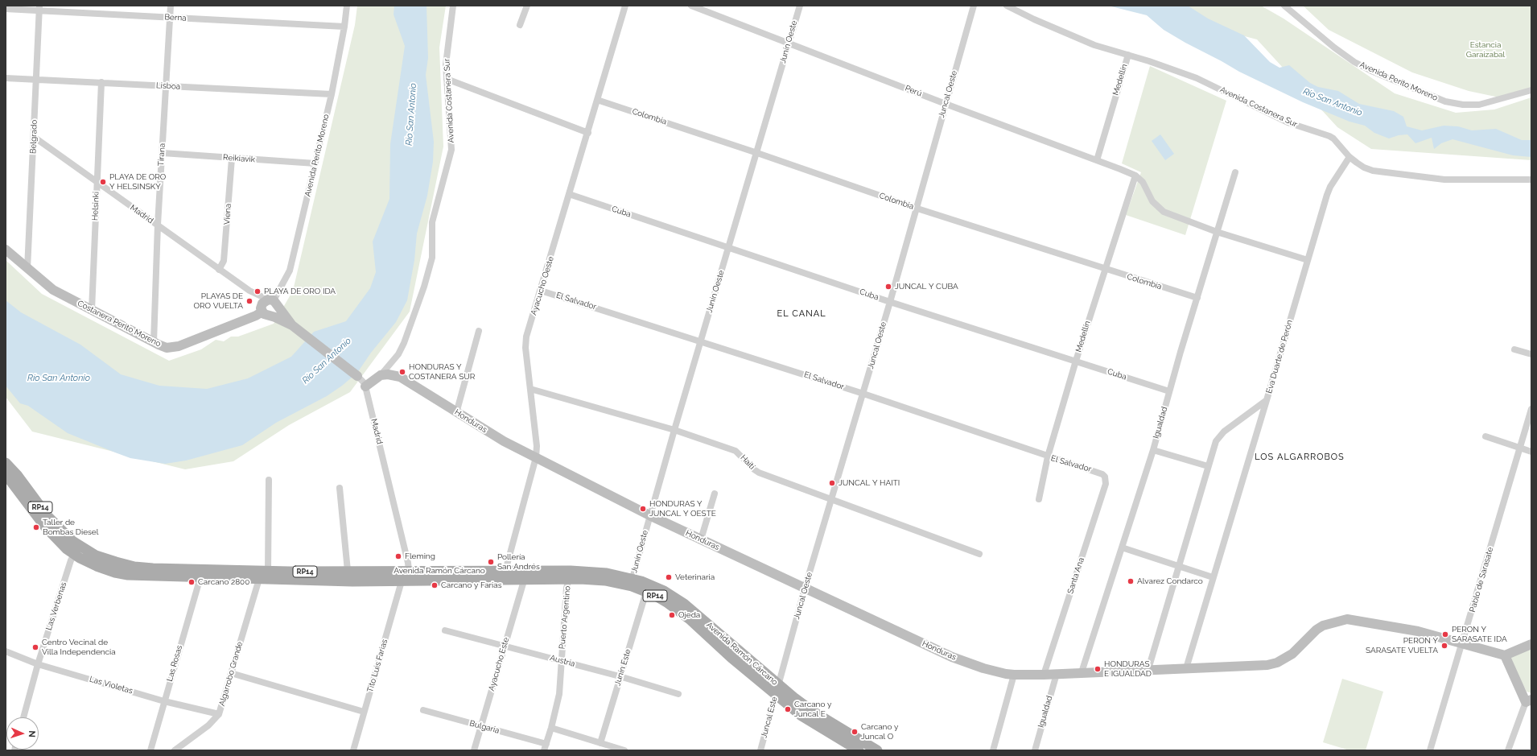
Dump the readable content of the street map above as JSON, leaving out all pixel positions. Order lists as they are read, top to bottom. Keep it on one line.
{"streets":{"main road":["Madrid","Costanera Perito Moreno","Honduras","RP14","Avenida Ramón Cárcano"],"street":["Berna","Junín Oeste","Medellín","Avenida Perito Moreno","Lisboa","Perú","Juncal Oeste","Avenida Costanera Sur","Colombia","Belgrado","Tirana","Reikiavik","Helsinki","Cuba","Viena","Ayacucho Oeste","El Salvador","Eva Duarte de Perón","Igualdad","Haití","Santa Ana","Pablo de Sarasate","Las Verbenas","Puerto Argentino","Austria","Las Rosas","Ayacucho Este","Tito Luis Farias","Junín Este","Algarrobo Grande","Las Violetas","Juncal Este","Bulgaria"]},"crossings":[["Berna","Avenida Perito Moreno"],["Berna","Belgrado"],["Berna","Tirana"],["Junín Oeste","Perú"],["Junín Oeste","Colombia"],["Junín Oeste","Cuba"],["Junín Oeste","El Salvador"],["Junín Oeste","Honduras"],["Junín Oeste","Haití"],["Junín Oeste","Avenida Ramón Cárcano"],["Medellín","Perú"],["Medellín","Avenida Costanera Sur"],["Medellín","Colombia"],["Medellín","Cuba"],["Medellín","El Salvador"],["Avenida Perito Moreno","Lisboa"],["Avenida Perito Moreno","Reikiavik"],["Avenida Perito Moreno","Madrid"],["Lisboa","Belgrado"],["Lisboa","Tirana"],["Lisboa","Helsinki"],["Perú","Juncal Oeste"],["Juncal Oeste","Colombia"],["Juncal Oeste","Cuba"],["Juncal Oeste","El Salvador"],["Juncal Oeste","Honduras"],["Juncal Oeste","Haití"],["Juncal Oeste","Avenida Ramón Cárcano"],["Juncal Oeste","Juncal Este"],["Avenida Costanera Sur","Eva Duarte de Perón"],["Avenida Costanera Sur","Honduras"],["Colombia","Ayacucho Oeste"],["Colombia","Igualdad"],["Belgrado","Madrid"],["Belgrado","Costanera Perito Moreno"],["Tirana","Reikiavik"],["Tirana","Madrid"],["Tirana","Costanera Perito Moreno"],["Reikiavik","Viena"],["Helsinki","Madrid"],["Helsinki","Costanera Perito Moreno"],["Cuba","Ayacucho Oeste"],["Cuba","Igualdad"],["Madrid","Viena"],["Madrid","Costanera Perito Moreno"],["Madrid","Avenida Ramón Cárcano"],["Madrid","Tito Luis Farias"],["Ayacucho Oeste","El Salvador"],["Ayacucho Oeste","Honduras"],["Ayacucho Oeste","Haití"],["Ayacucho Oeste","Avenida Ramón Cárcano"],["El Salvador","Santa Ana"],["Eva Duarte de Perón","Honduras"],["Honduras","Igualdad"],["Honduras","Santa Ana"],["Honduras","Pablo de Sarasate"],["Avenida Ramón Cárcano","Las Verbenas"],["Avenida Ramón Cárcano","Puerto Argentino"],["Avenida Ramón Cárcano","Las Rosas"],["Avenida Ramón Cárcano","Ayacucho Este"],["Avenida Ramón Cárcano","Tito Luis Farias"],["Avenida Ramón Cárcano","Junín Este"],["Avenida Ramón Cárcano","Algarrobo Grande"],["Avenida Ramón Cárcano","Juncal Este"],["Las Verbenas","Las Violetas"],["Puerto Argentino","Austria"],["Puerto Argentino","Bulgaria"],["Austria","Ayacucho Este"],["Austria","Junín Este"],["Las Rosas","Las Violetas"],["Ayacucho Este","Bulgaria"],["Algarrobo Grande","Las Violetas"]],"districts":["EL CANAL","LOS ALGARROBOS"],"water":["Río San Antonio"],"parks":["Estancia Garaizabal"],"places":["PLAYA DE ORO Y HELSINSKY","JUNCAL Y CUBA","PLAYA DE ORO IDA","PLAYAS DE ORO VUELTA","HONDURAS Y COSTANERA SUR","JUNCAL Y HAITI","HONDURAS Y JUNCAL Y OESTE","Taller de Bombas Diesel","Fleming","Pollería San Andrés","Veterinaria","Alvarez Condarco","Carcano 2800","Carcano y Farias","Ojeda","PERON Y SARASATE IDA","PERON Y SARASATE VUELTA","Centro Vecinal de Villa Independencia","HONDURAS E IGUALDAD","Carcano y Juncal E","Carcano y Juncal O"],"north":"right"}
